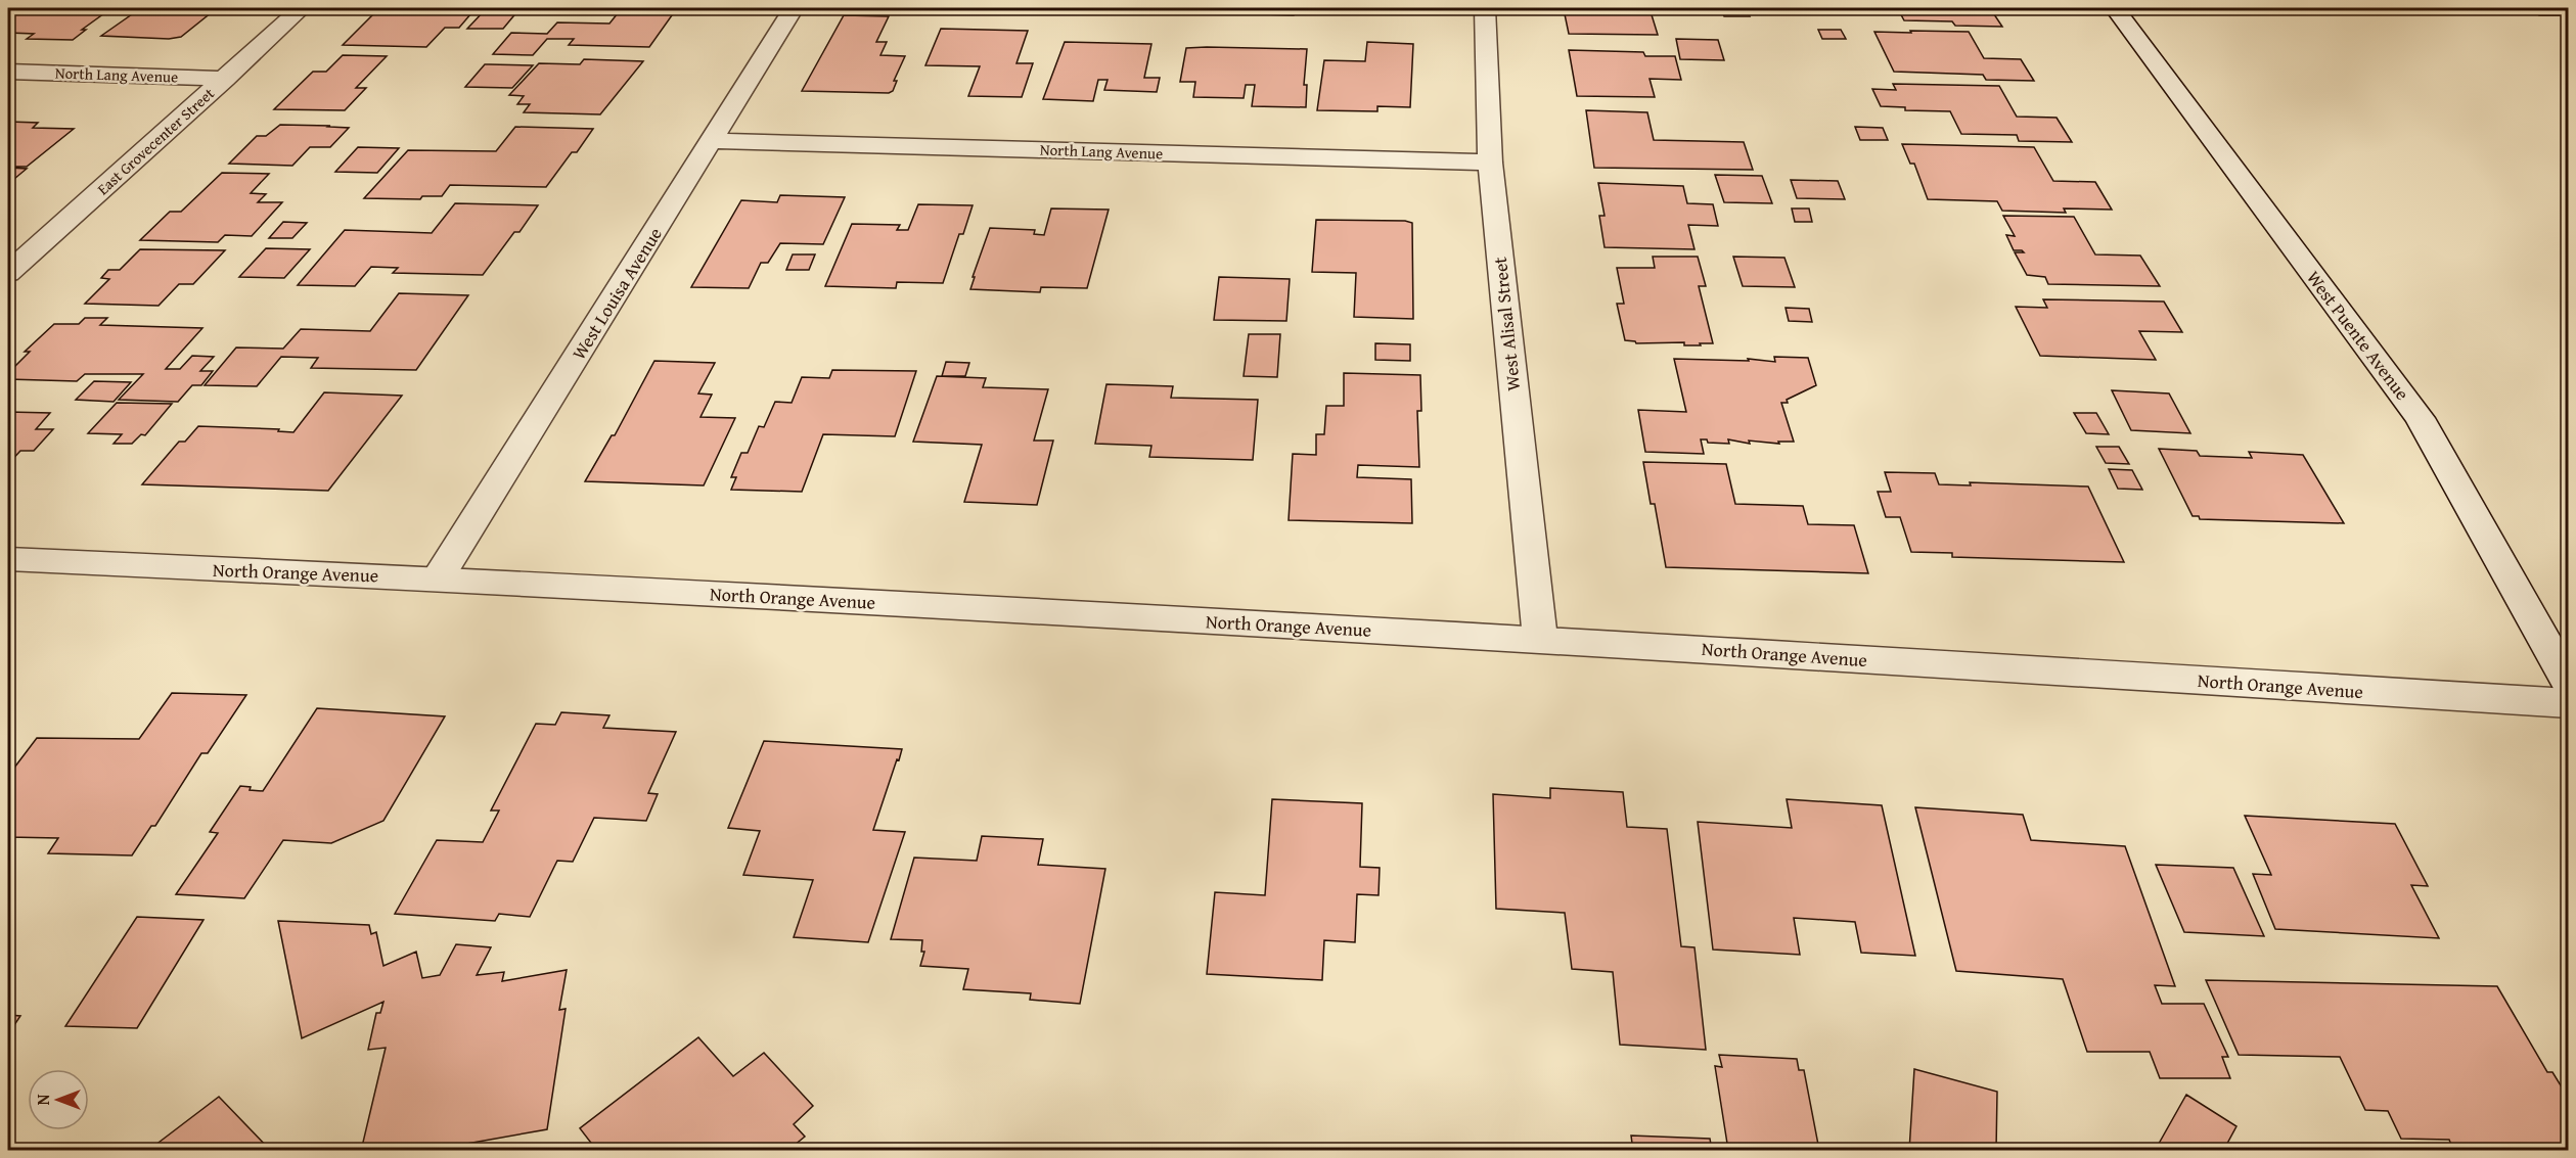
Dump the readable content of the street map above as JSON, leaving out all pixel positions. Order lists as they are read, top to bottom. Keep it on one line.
{"streets":{"street":["North Lang Avenue","East Grovecenter Street","West Louisa Avenue","West Alisal Street","West Puente Avenue","North Orange Avenue"]},"crossings":[["North Lang Avenue","East Grovecenter Street"],["North Lang Avenue","West Louisa Avenue"],["North Lang Avenue","West Alisal Street"],["West Louisa Avenue","North Orange Avenue"],["West Alisal Street","North Orange Avenue"]],"north":"left"}
